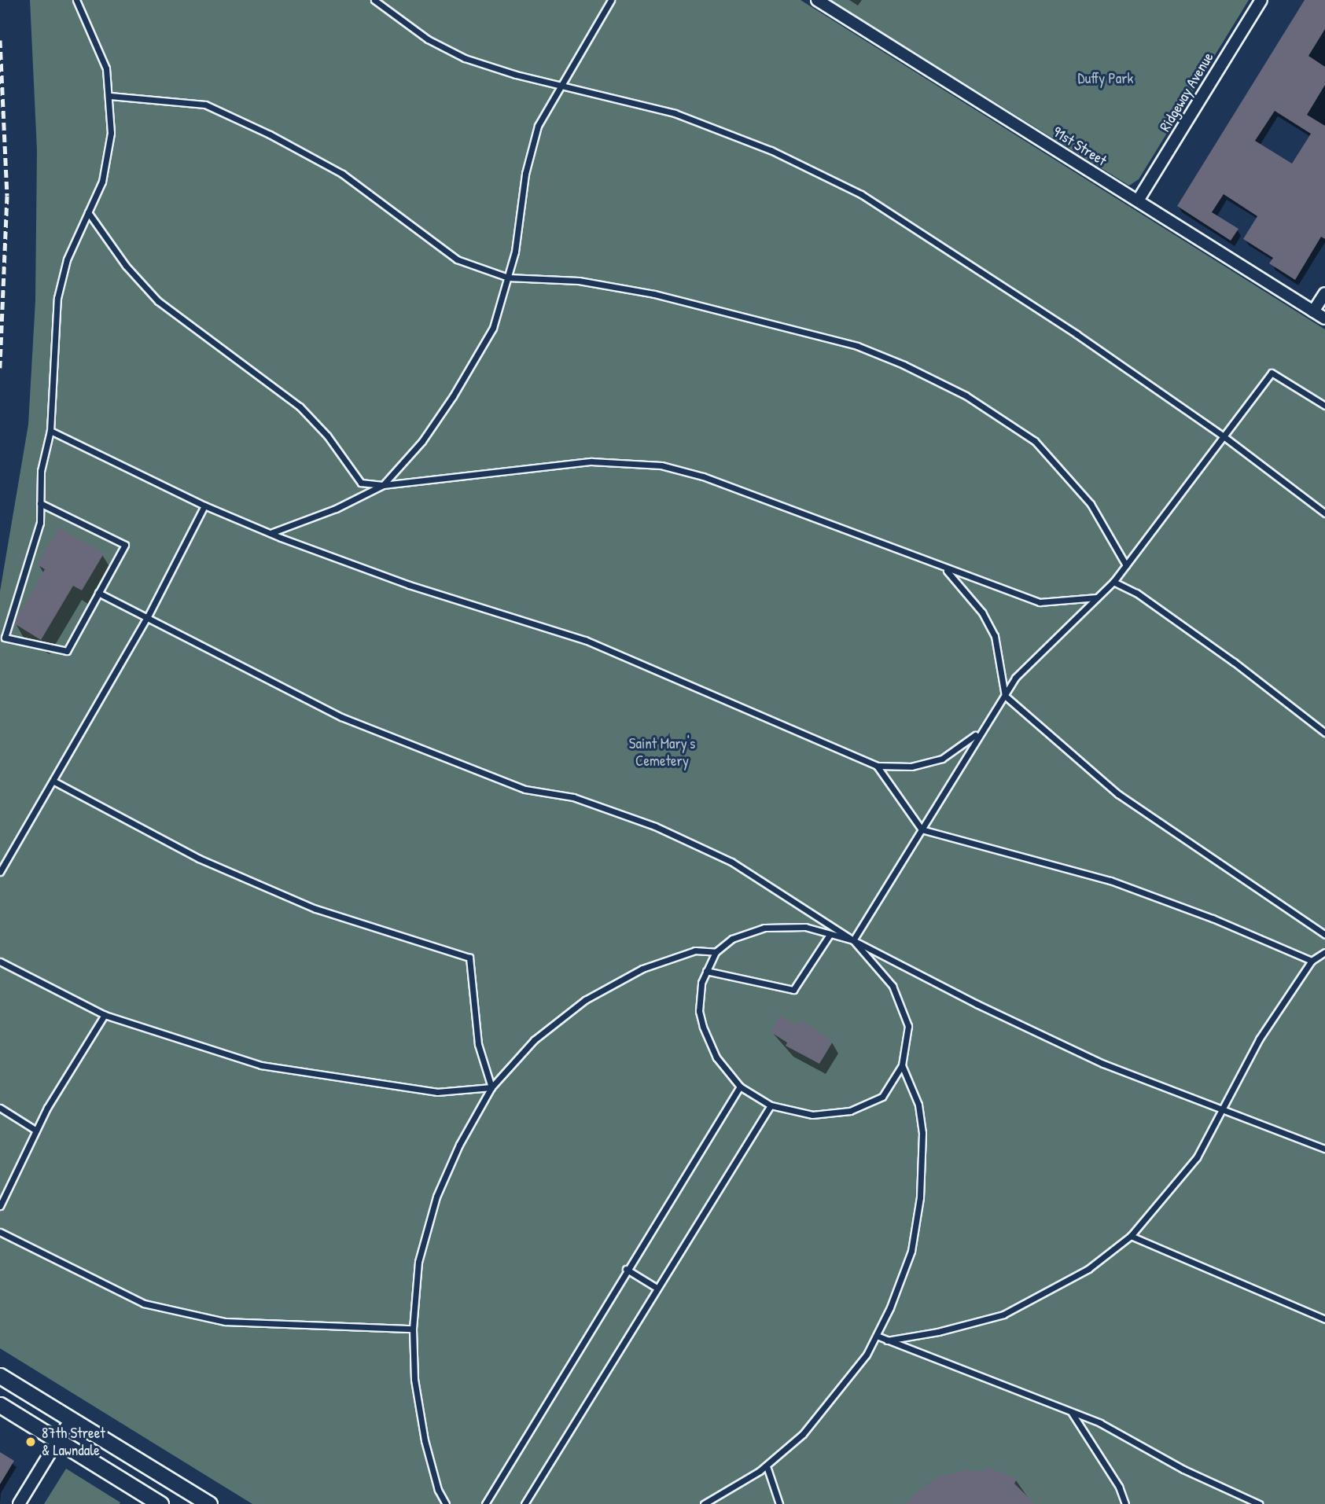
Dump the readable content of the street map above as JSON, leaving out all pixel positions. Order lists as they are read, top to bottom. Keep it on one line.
{"streets":{"street":["Ridgeway Avenue","91st Street"]},"crossings":[["Ridgeway Avenue","91st Street"]],"parks":["Duffy Park","Saint Mary's Cemetery"],"places":["87th Street & Lawndale"]}
